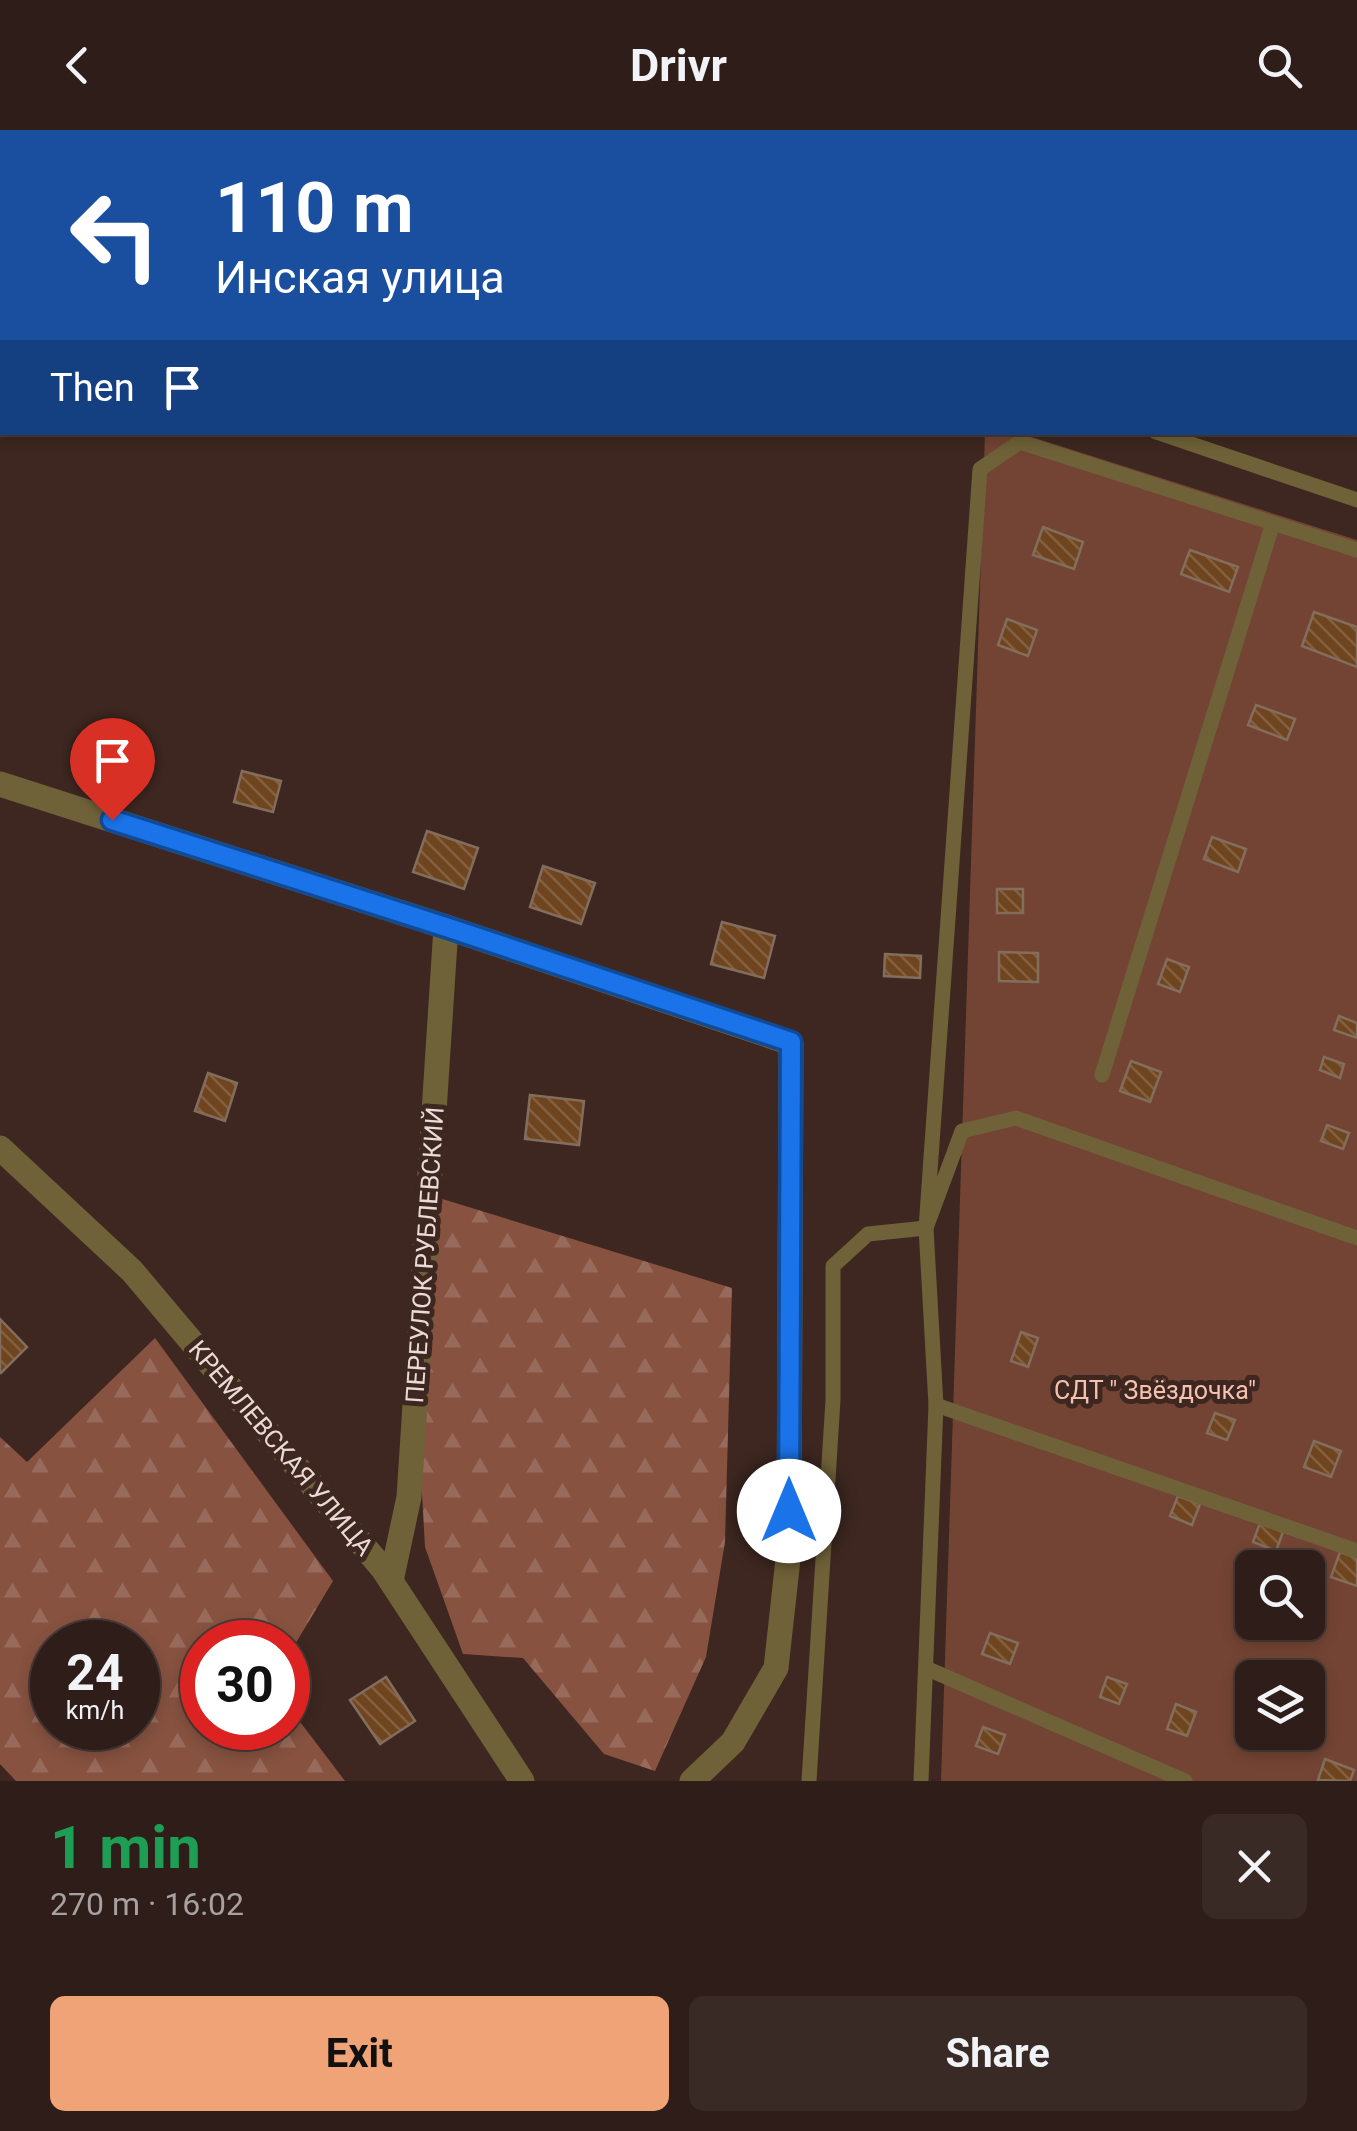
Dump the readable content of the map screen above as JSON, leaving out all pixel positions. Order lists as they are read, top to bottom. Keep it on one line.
{"streets":{"street":["ПЕРЕУЛОК РУБЛЕВСКИЙ","КРЕМЛЕВСКАЯ УЛИЦА"]},"crossings":[["ПЕРЕУЛОК РУБЛЕВСКИЙ","КРЕМЛЕВСКАЯ УЛИЦА"]],"parks":["СДТ \" Звёздочка\""],"page":{"header":"Drivr","turn":["110 m","Инская улица"],"then":"Then","speed":"24 km/h","limit":"30","heading":["1 min","270 m · 16:02"],"buttons":["Exit","Share"]}}
